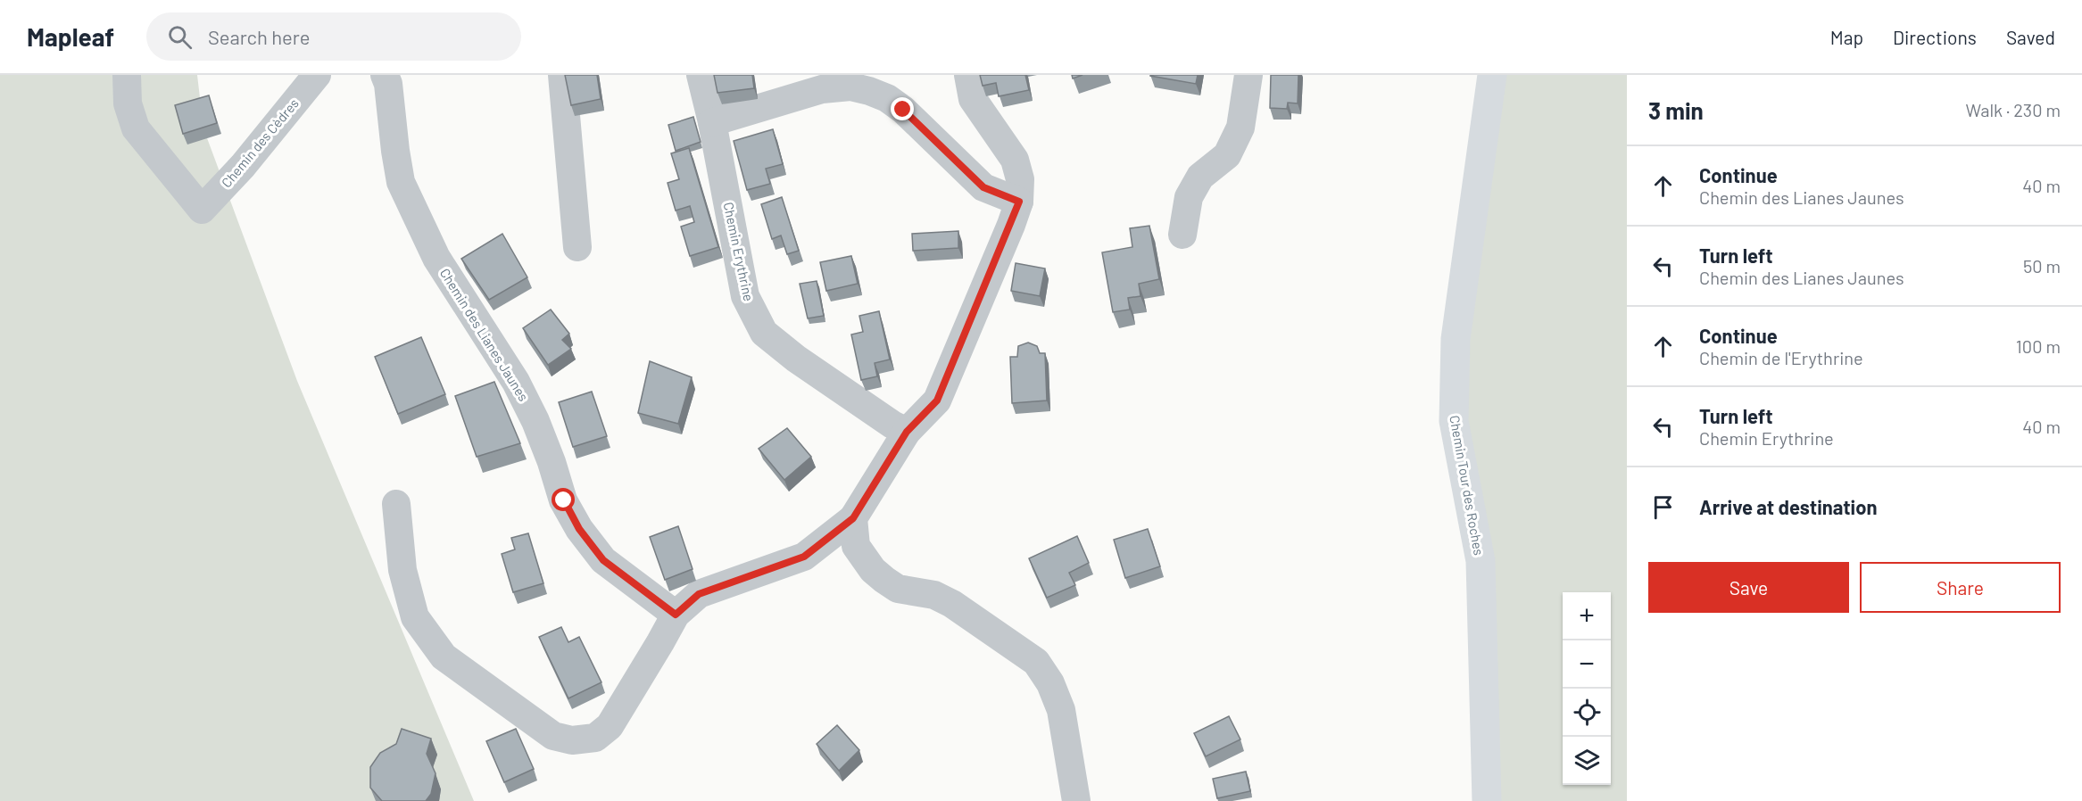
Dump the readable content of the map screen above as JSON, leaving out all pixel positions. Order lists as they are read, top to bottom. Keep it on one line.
{"streets":{"street":["Chemin des Cèdres","Chemin Erythrine","Chemin des Lianes Jaunes","Chemin Tour des Roches"]},"page":{"header":"Mapleaf","search":"Search here","nav":["Map","Directions","Saved"],"heading":["3 min","Walk · 230 m"],"list":[["Continue","Chemin des Lianes Jaunes","40 m"],["Turn left","Chemin des Lianes Jaunes","50 m"],["Continue","Chemin de l'Erythrine","100 m"],["Turn left","Chemin Erythrine","40 m"],"Arrive at destination"],"buttons":["Save","Share"],"map_buttons":["+","−"]}}
